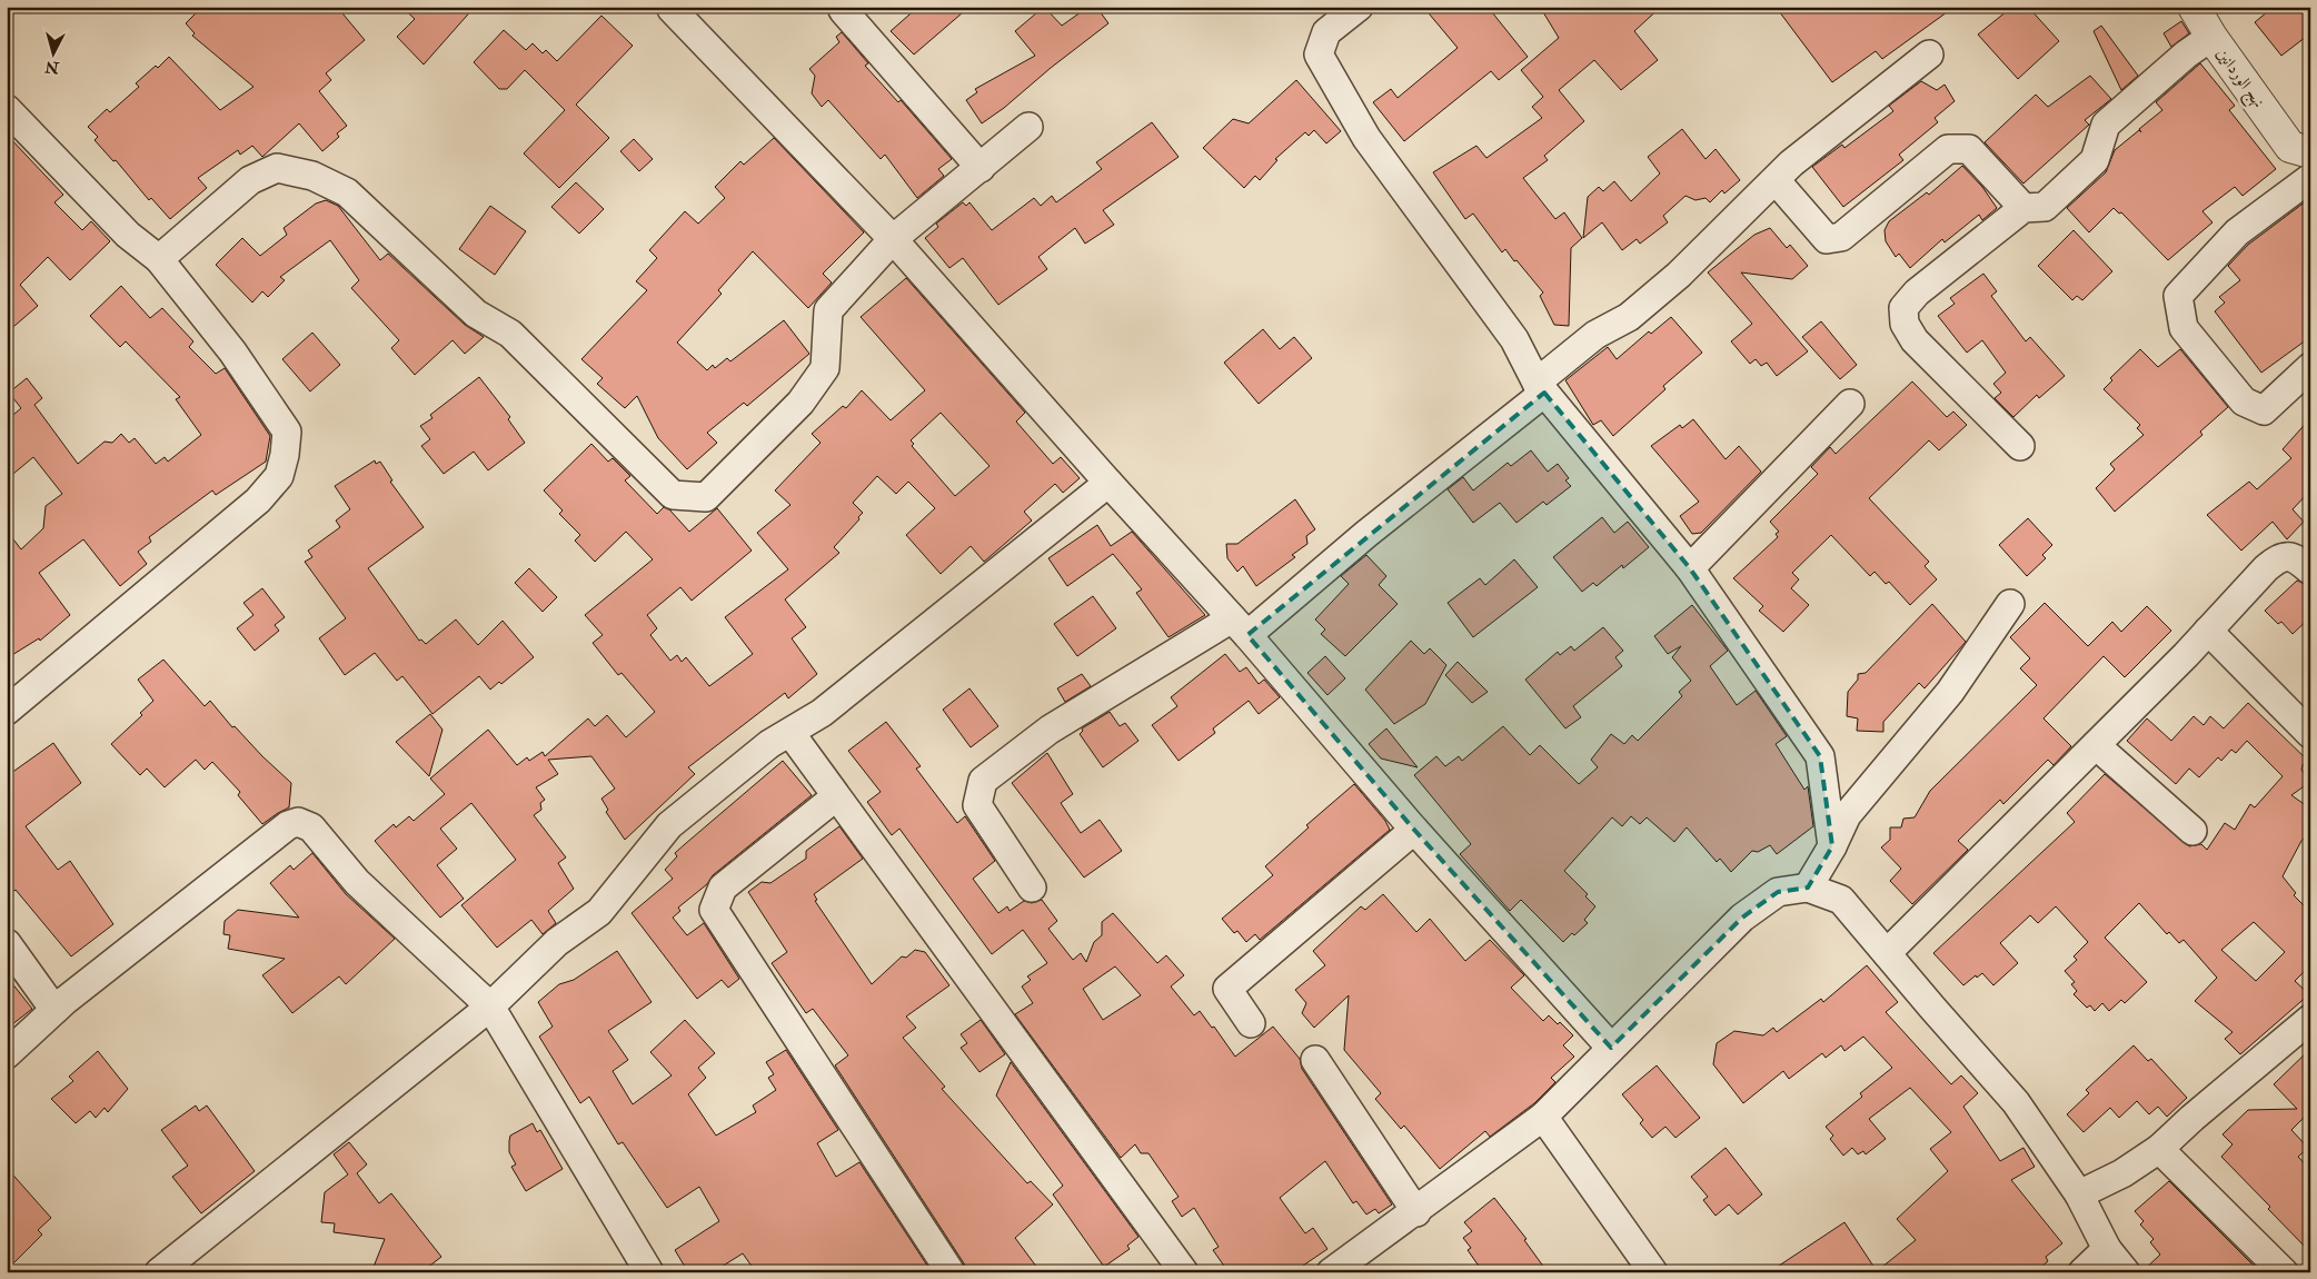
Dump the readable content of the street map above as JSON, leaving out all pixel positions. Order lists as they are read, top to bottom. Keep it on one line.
{"streets":{"street":["نهج الوردانين"]},"north":"bottom"}
